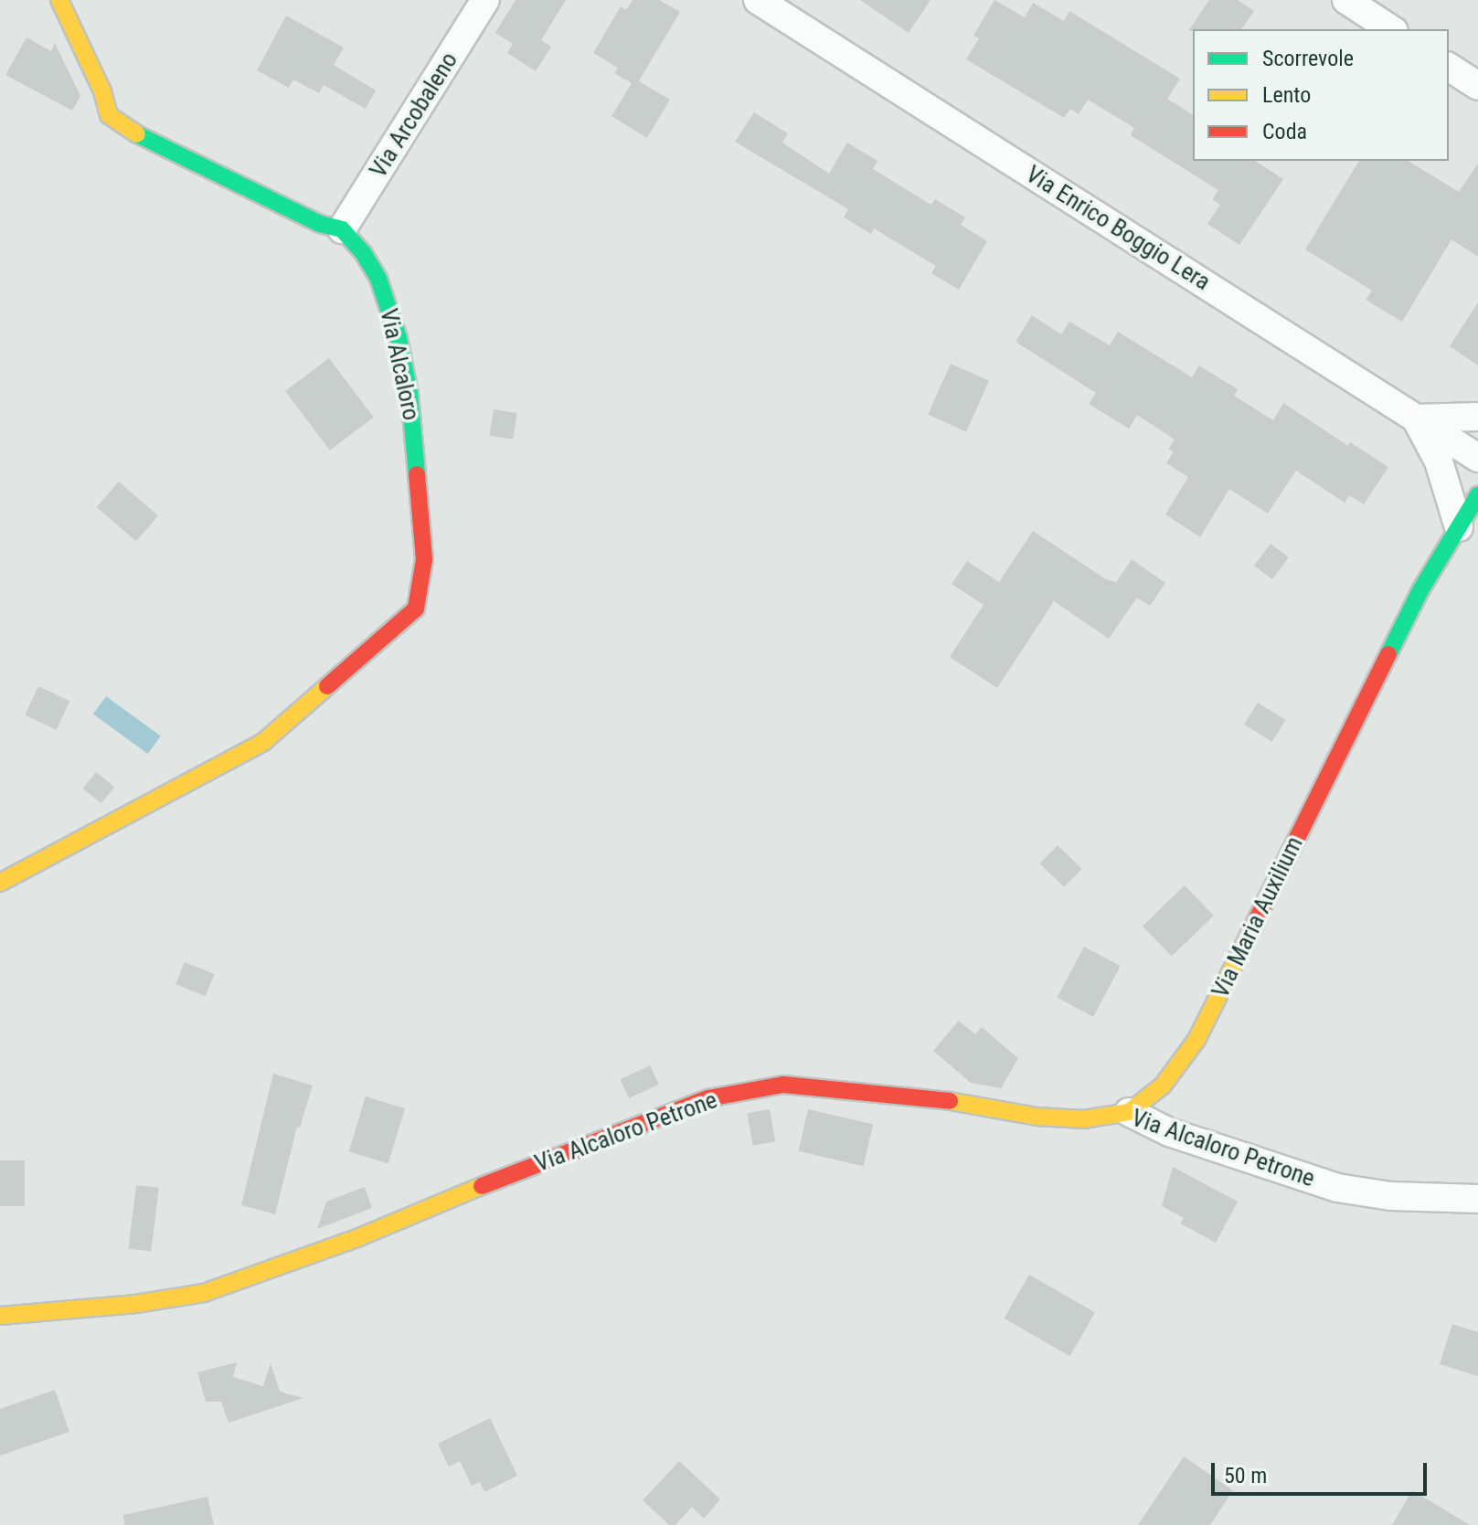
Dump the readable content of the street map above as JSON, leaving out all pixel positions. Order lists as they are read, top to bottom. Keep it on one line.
{"streets":{"street":["Via Arcobaleno","Via Enrico Boggio Lera","Via Alcaloro","Via Maria Auxilium","Via Alcaloro Petrone"]},"crossings":[["Via Arcobaleno","Via Alcaloro"],["Via Maria Auxilium","Via Alcaloro Petrone"]],"legend":["Scorrevole","Lento","Coda"],"scale_bar":"50 m"}
